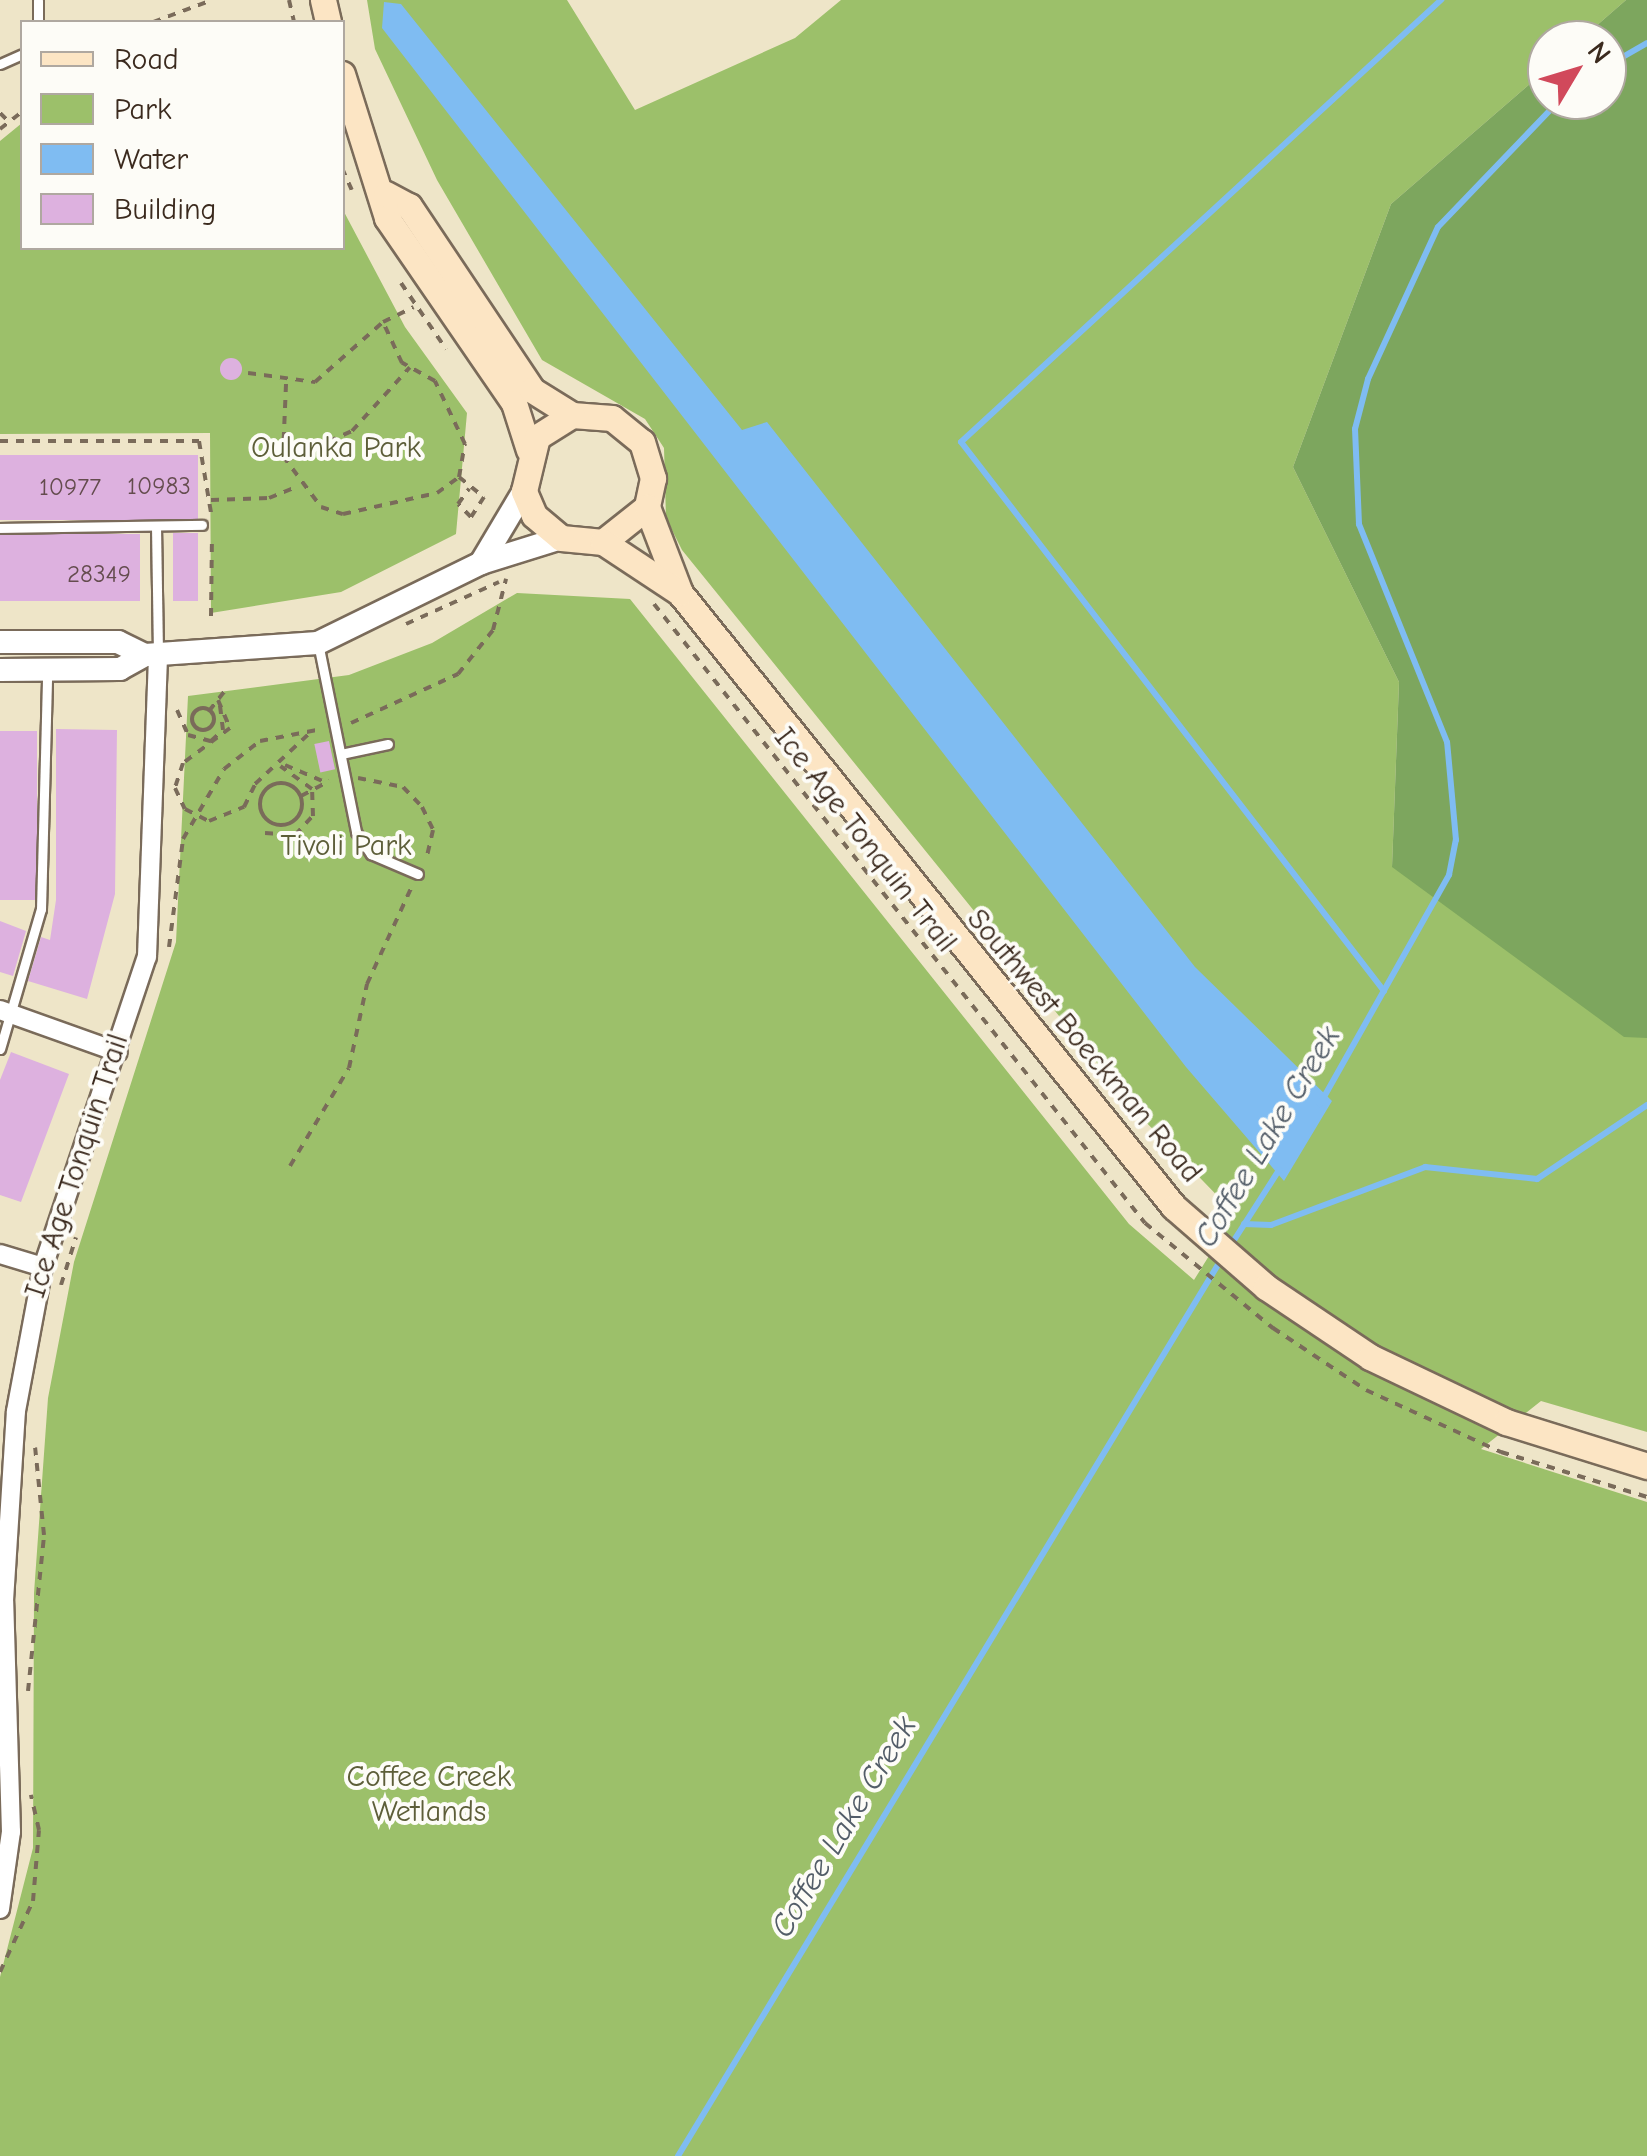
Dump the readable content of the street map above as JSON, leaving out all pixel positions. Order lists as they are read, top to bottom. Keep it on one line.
{"streets":{"main road":["Southwest Boeckman Road"],"path":["Ice Age Tonquin Trail"]},"water":["Coffee Lake Creek"],"parks":["Oulanka Park","Tivoli Park","Coffee Creek Wetlands"],"house_numbers":["10983","10977","28349"],"legend":["Road","Park","Water","Building"],"north":"top right"}
